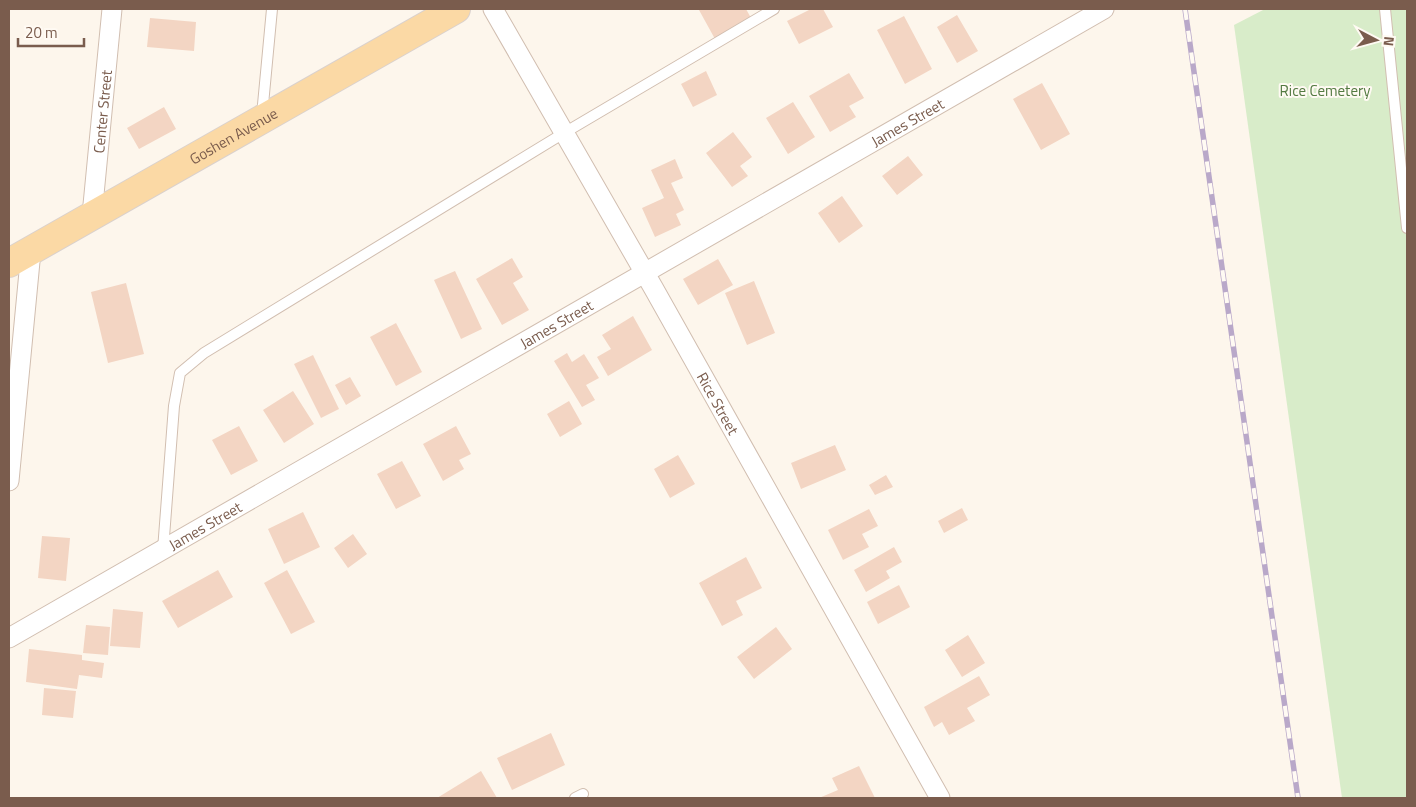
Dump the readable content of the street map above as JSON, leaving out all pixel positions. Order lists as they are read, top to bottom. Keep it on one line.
{"streets":{"main road":["Goshen Avenue"],"street":["Center Street","James Street","Rice Street"]},"crossings":[["Center Street","Goshen Avenue"],["James Street","Rice Street"]],"parks":["Rice Cemetery"],"scale_bar":"20 m","north":"right"}
